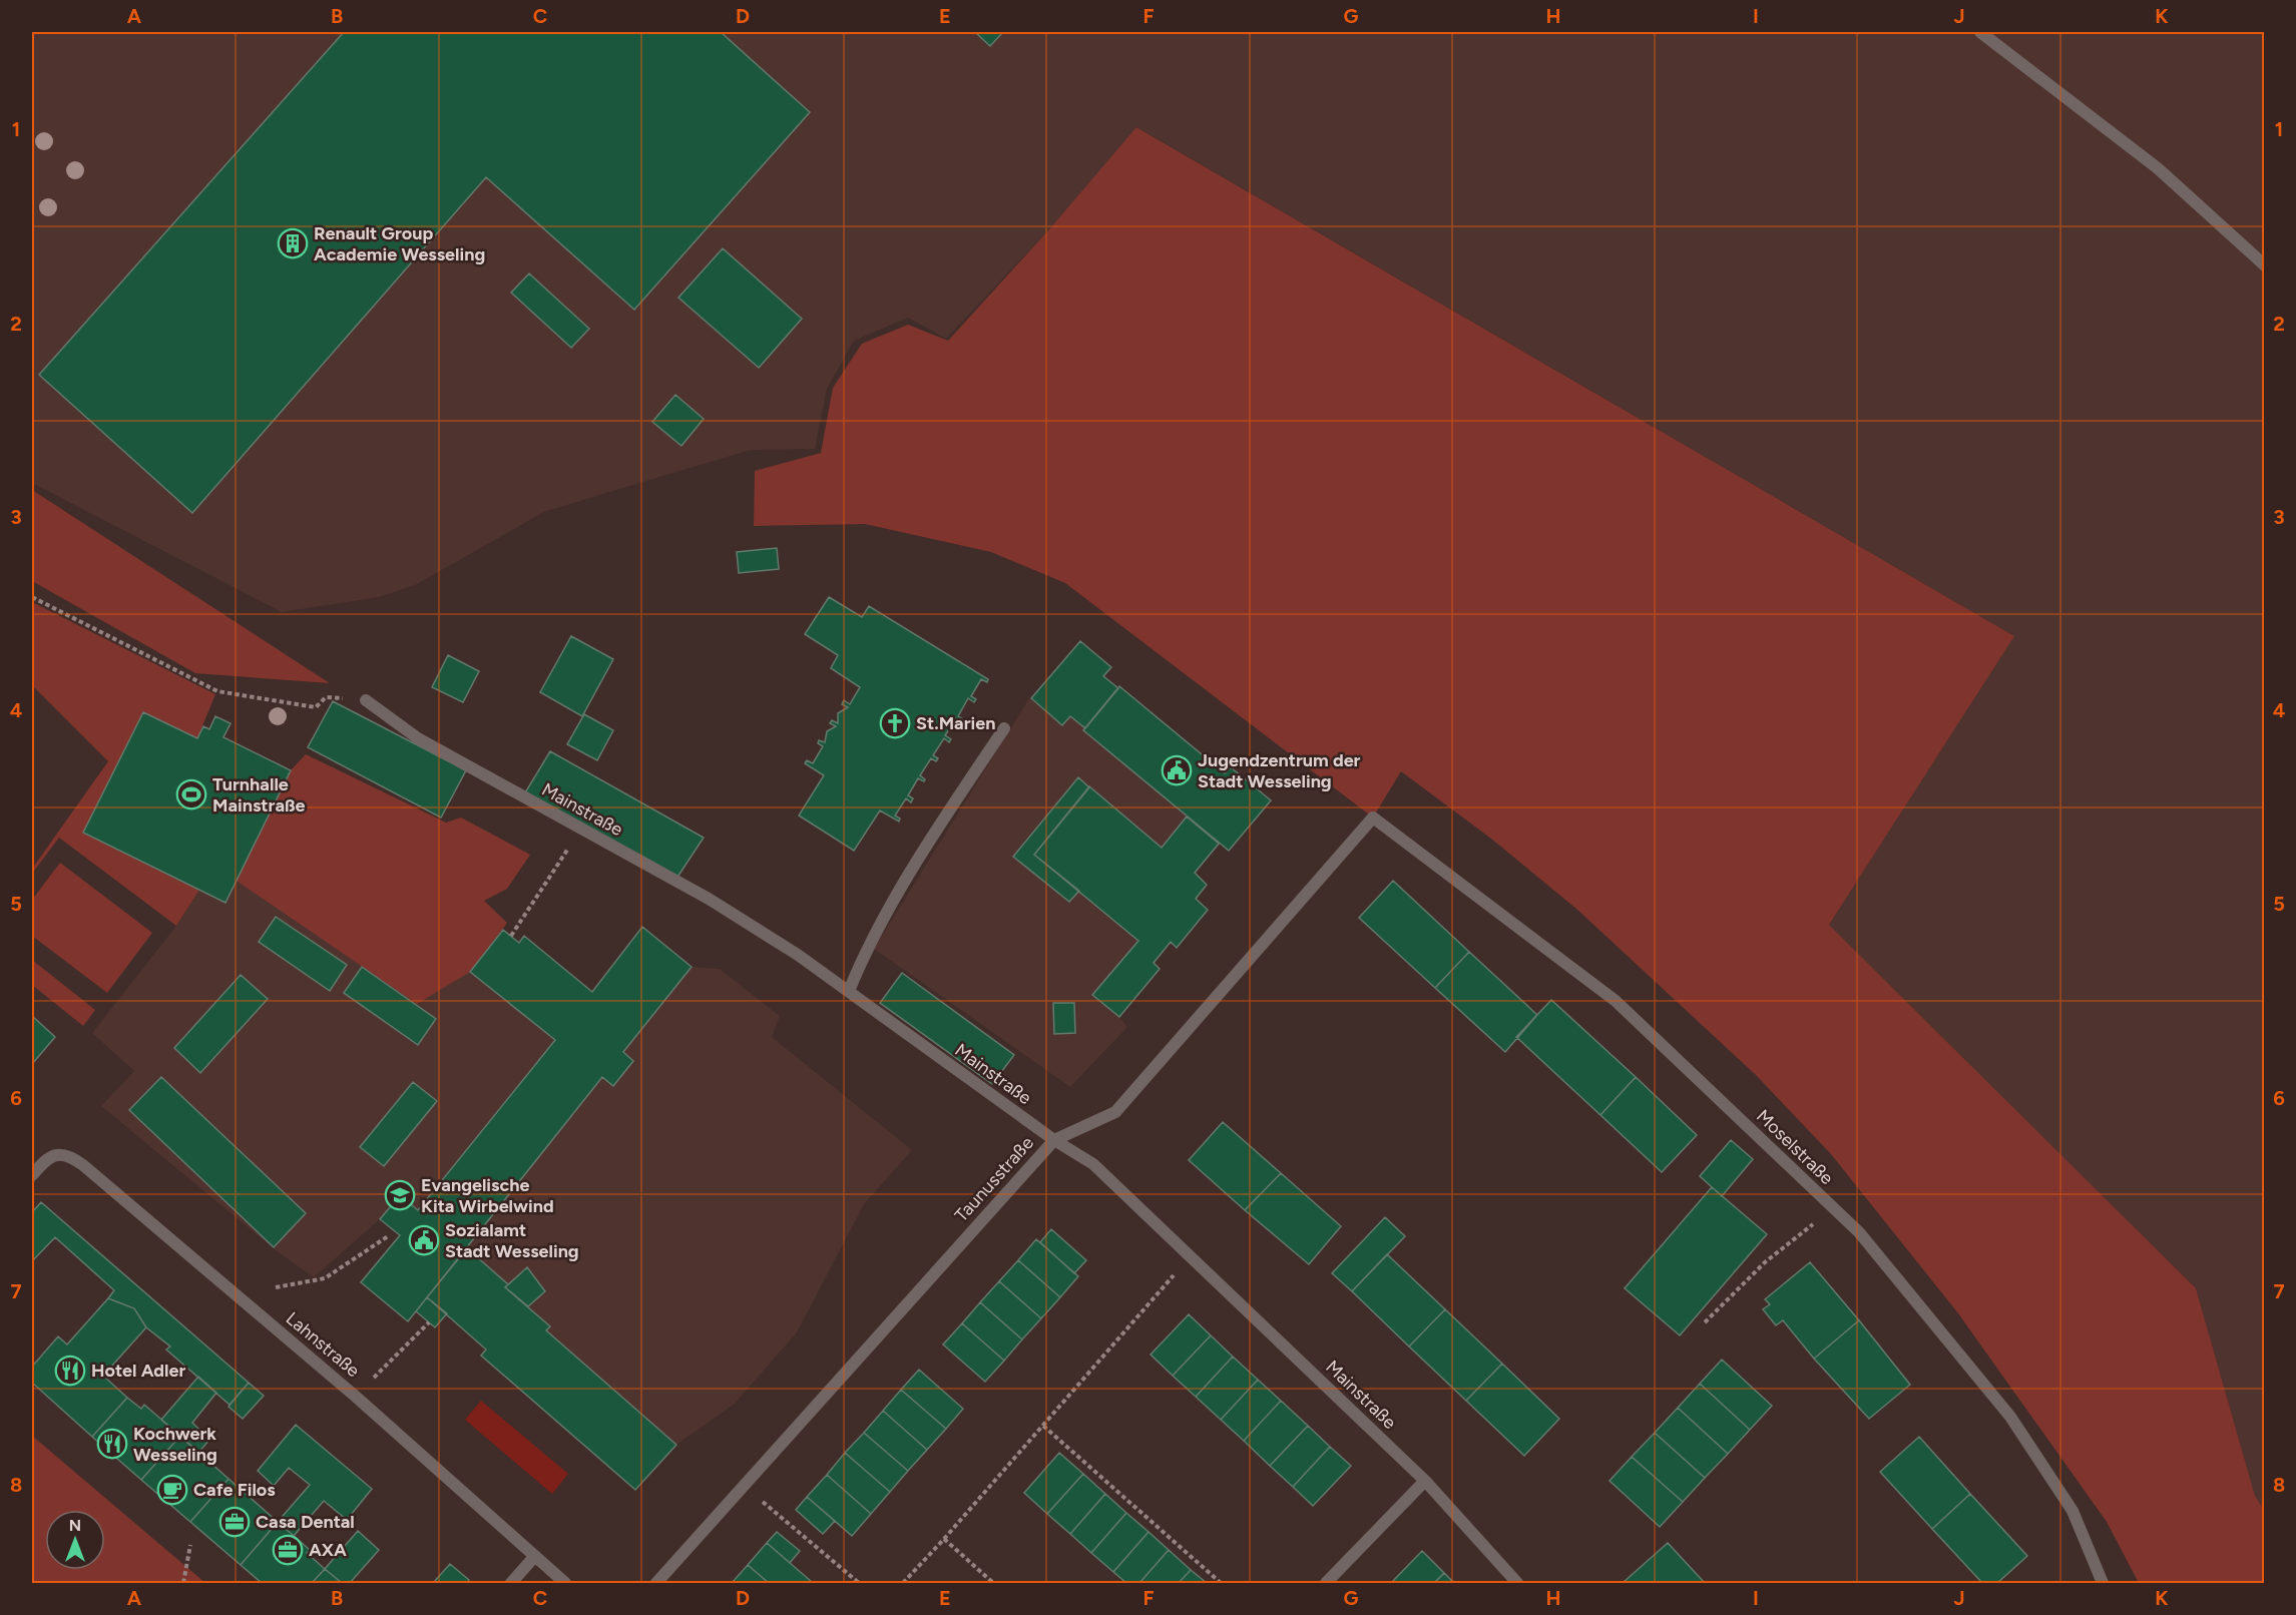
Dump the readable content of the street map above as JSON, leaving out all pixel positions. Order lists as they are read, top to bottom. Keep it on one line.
{"streets":{"street":["Mainstraße","Moselstraße","Taunusstraße","Lahnstraße"]},"crossings":[["Mainstraße","Taunusstraße"],["Moselstraße","Taunusstraße"]],"places":{"building":["Renault Group Academie Wesseling"],"church":["St.Marien"],"public building":["Jugendzentrum der Stadt Wesseling","Sozialamt Stadt Wesseling"],"sports":["Turnhalle Mainstraße"],"school or university":["Evangelische Kita Wirbelwind"],"restaurant":["Hotel Adler","Kochwerk Wesseling"],"cafe":["Cafe Filos"],"office":["Casa Dental","AXA"]},"north":"top","grid":{"columns":["A","B","C","D","E","F","G","H","I","J","K"],"rows":["1","2","3","4","5","6","7","8"]}}
